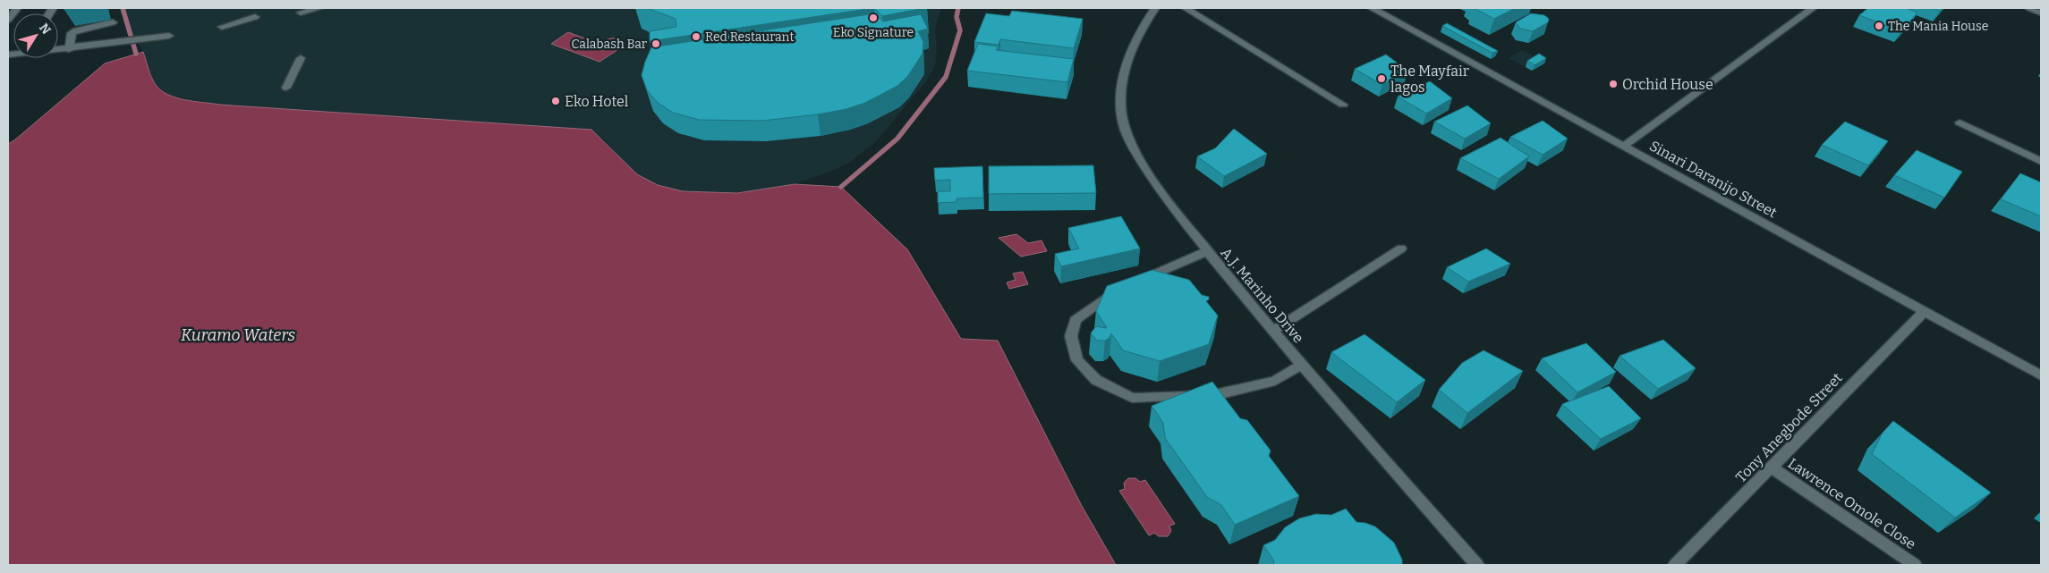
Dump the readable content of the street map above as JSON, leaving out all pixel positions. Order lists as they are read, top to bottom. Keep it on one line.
{"streets":{"street":["Sinari Daranijo Street","A.J. Marinho Drive","Tony Anegbode Street","Lawrence Omole Close"]},"crossings":[["Sinari Daranijo Street","Tony Anegbode Street"],["Tony Anegbode Street","Lawrence Omole Close"]],"water":["Kuramo Waters"],"places":["Eko Signature","The Mania House","Red Restaurant","Calabash Bar","The Mayfair lagos","Orchid House","Eko Hotel"],"north":"top right"}
